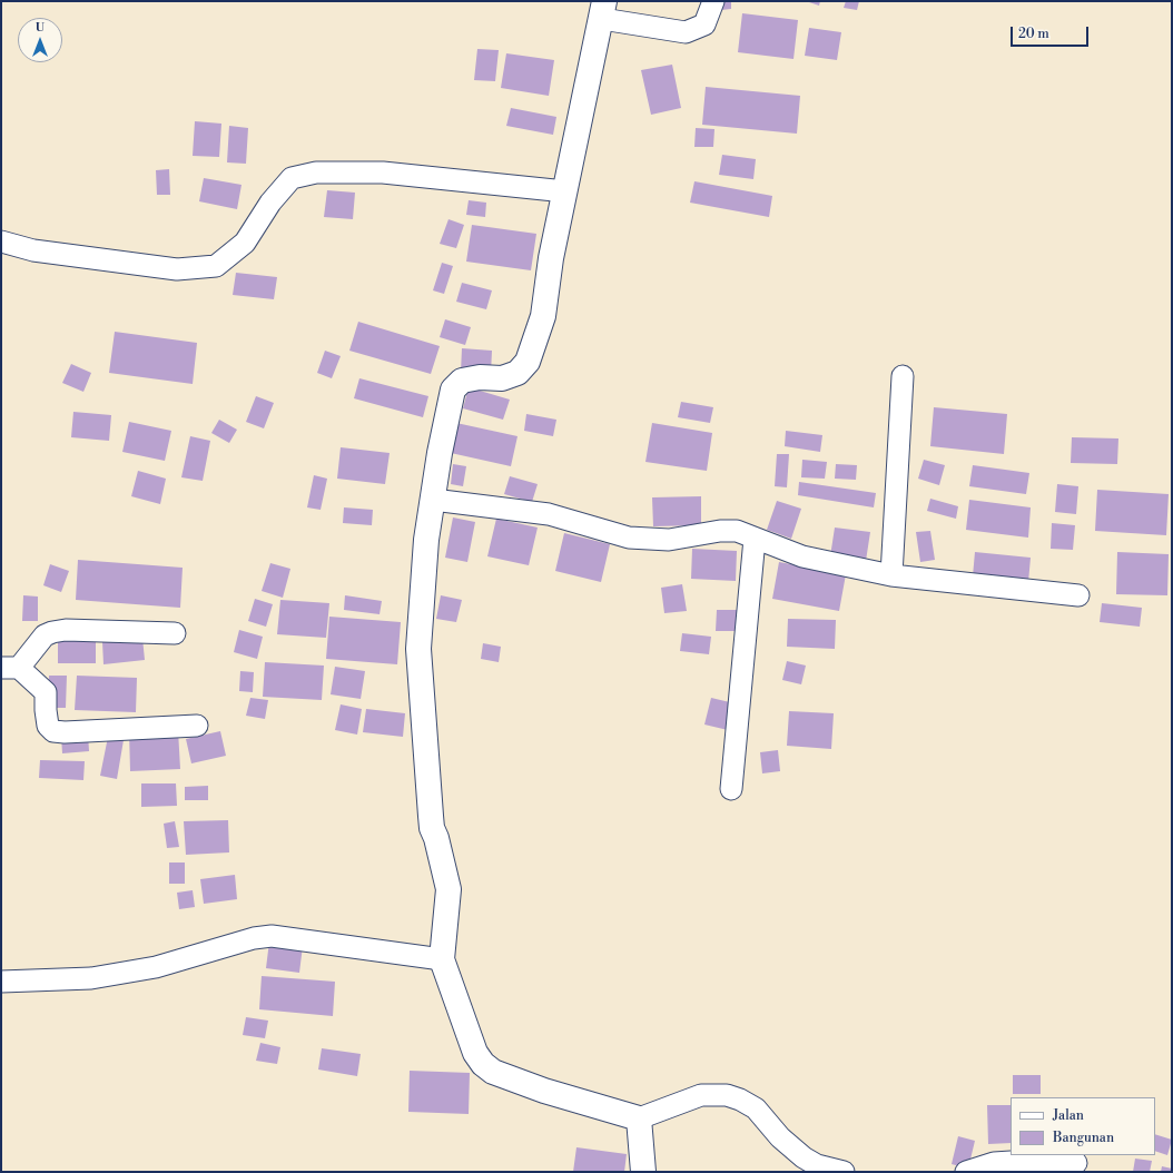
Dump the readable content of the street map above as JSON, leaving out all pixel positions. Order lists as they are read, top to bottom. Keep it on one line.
{"legend":["Jalan","Bangunan"],"scale_bar":"20 m","north":"top"}
